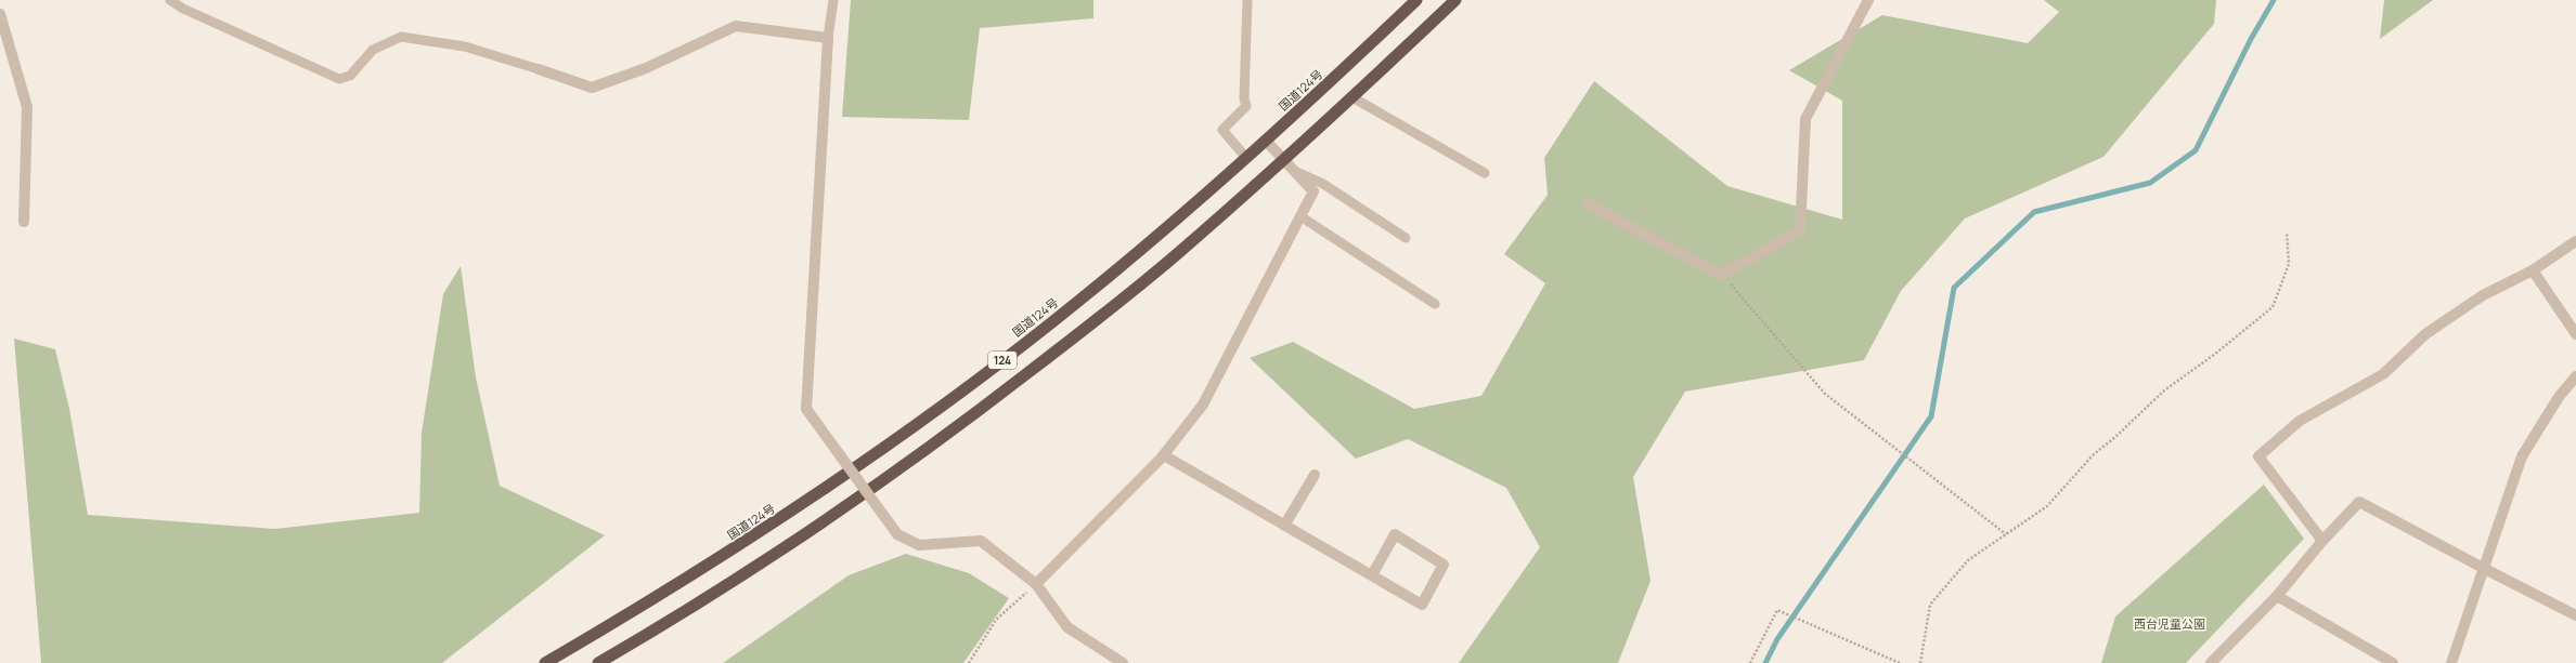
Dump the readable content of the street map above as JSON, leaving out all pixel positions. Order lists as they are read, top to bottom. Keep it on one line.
{"streets":{"highway":["国道124号","124"]},"parks":["西台児童公園"]}
